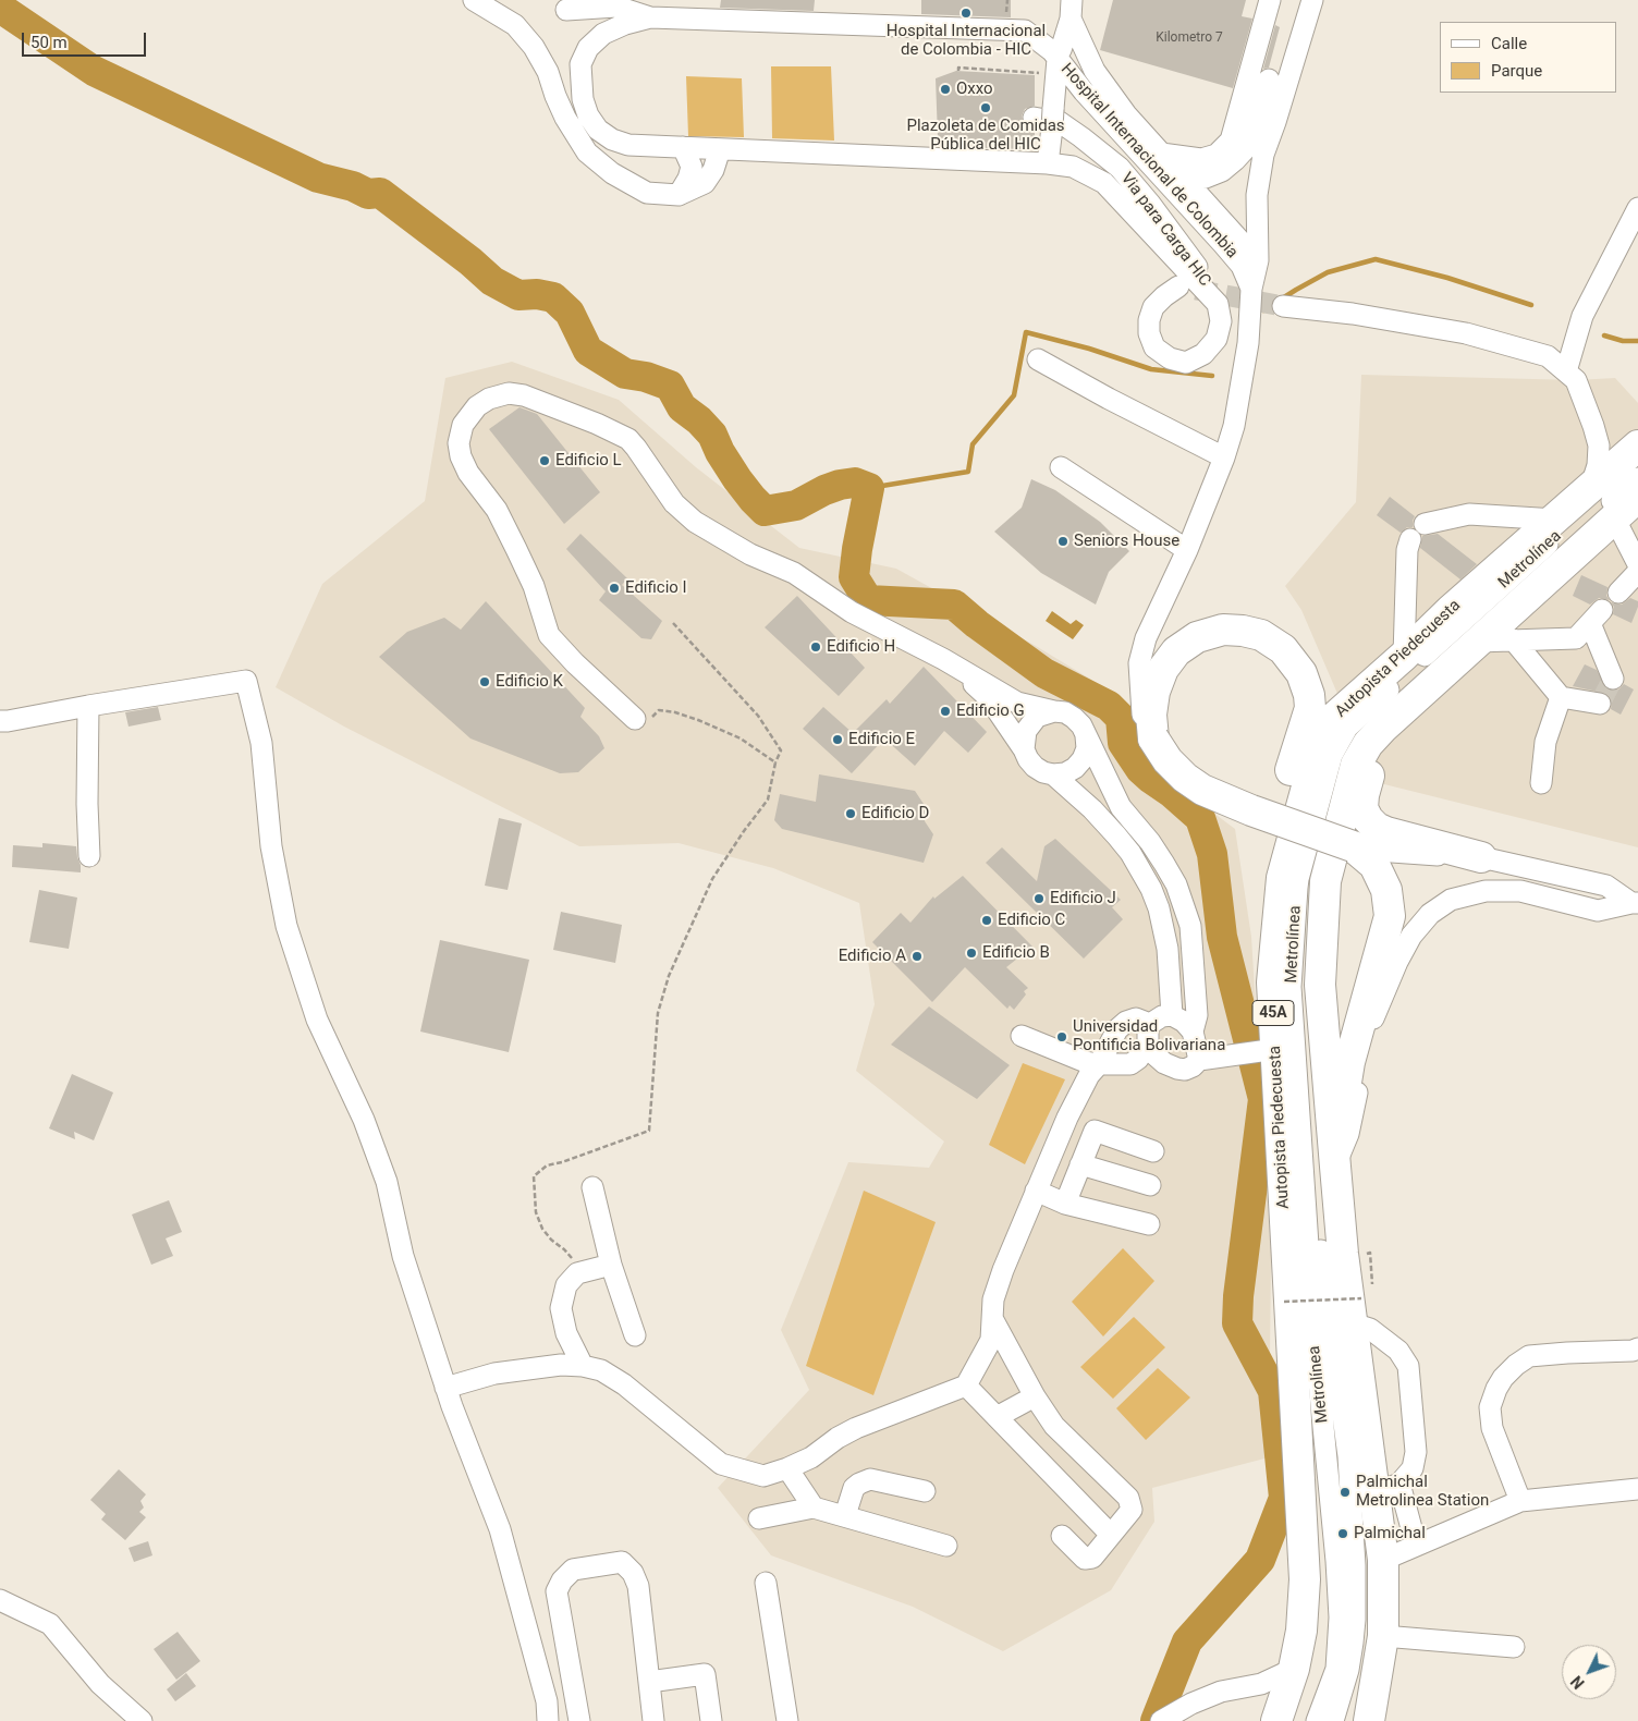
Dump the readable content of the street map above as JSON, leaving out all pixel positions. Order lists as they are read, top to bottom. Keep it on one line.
{"streets":{"highway":["Autopista Piedecuesta","45A"],"street":["Hospital Internacional de Colombia","Via para Carga HIC","Metrolínea"]},"crossings":[["Hospital Internacional de Colombia","Via para Carga HIC"]],"places":["Hospital Internacional de Colombia - HIC","Oxxo","Plazoleta de Comidas Pública del HIC","Edificio L","Seniors House","Edificio I","Edificio H","Edificio K","Edificio G","Edificio E","Edificio D","Edificio J","Edificio C","Edificio B","Edificio A","Universidad Pontificia Bolivariana","Palmichal Metrolinea Station","Palmichal"],"house_numbers":["Kilometro 7"],"legend":["Calle","Parque"],"scale_bar":"50 m","north":"bottom left"}
